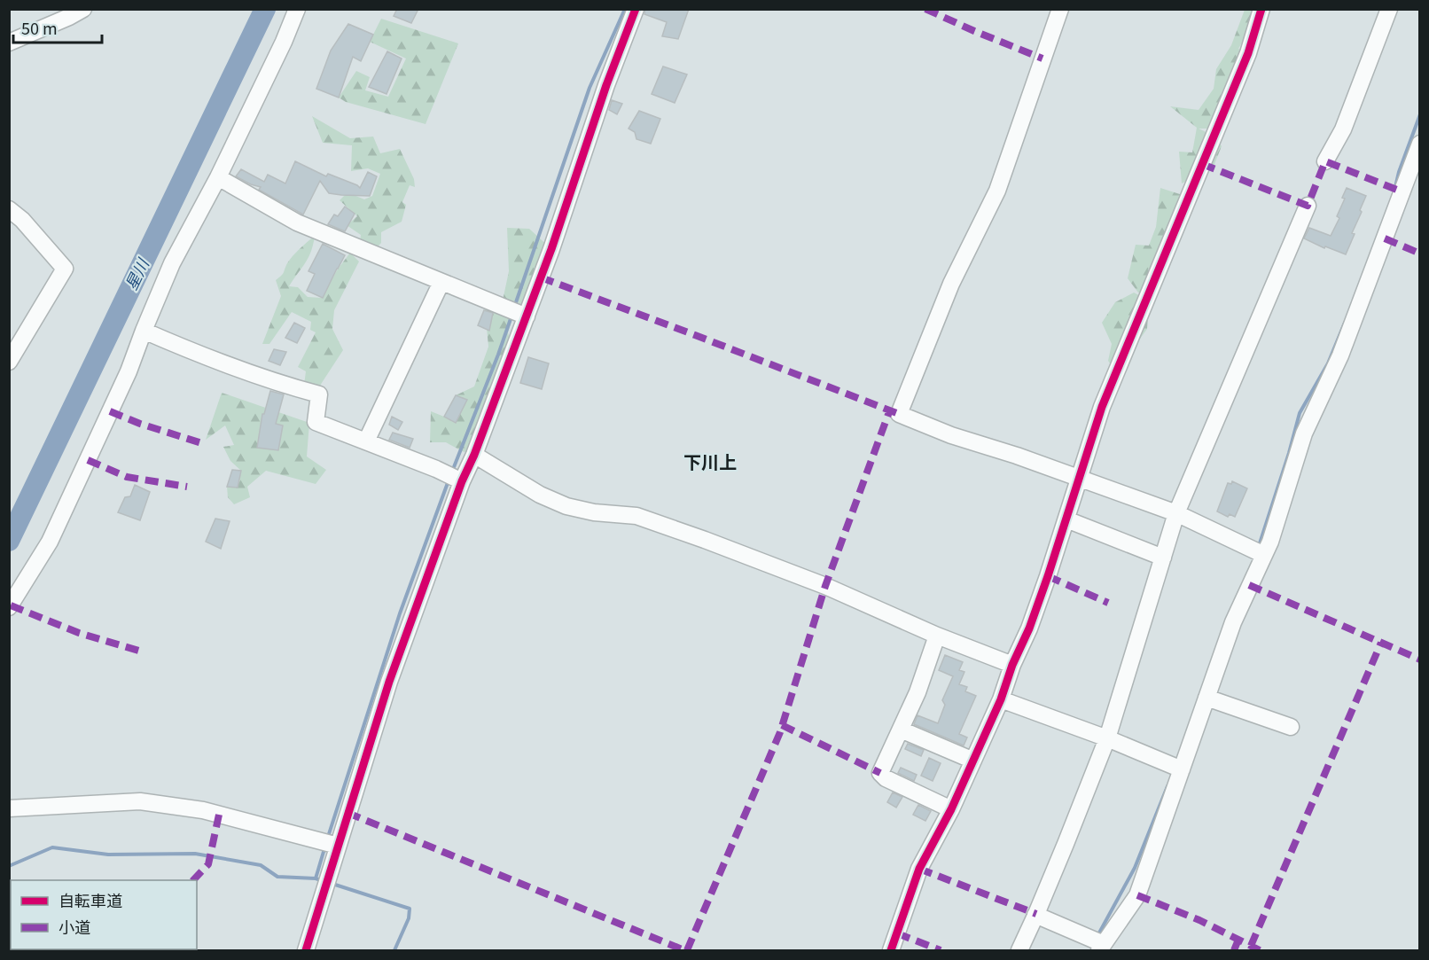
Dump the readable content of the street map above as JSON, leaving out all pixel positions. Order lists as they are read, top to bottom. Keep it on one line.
{"districts":["下川上"],"water":["星川"],"legend":["自転車道","小道"],"scale_bar":"50 m"}
